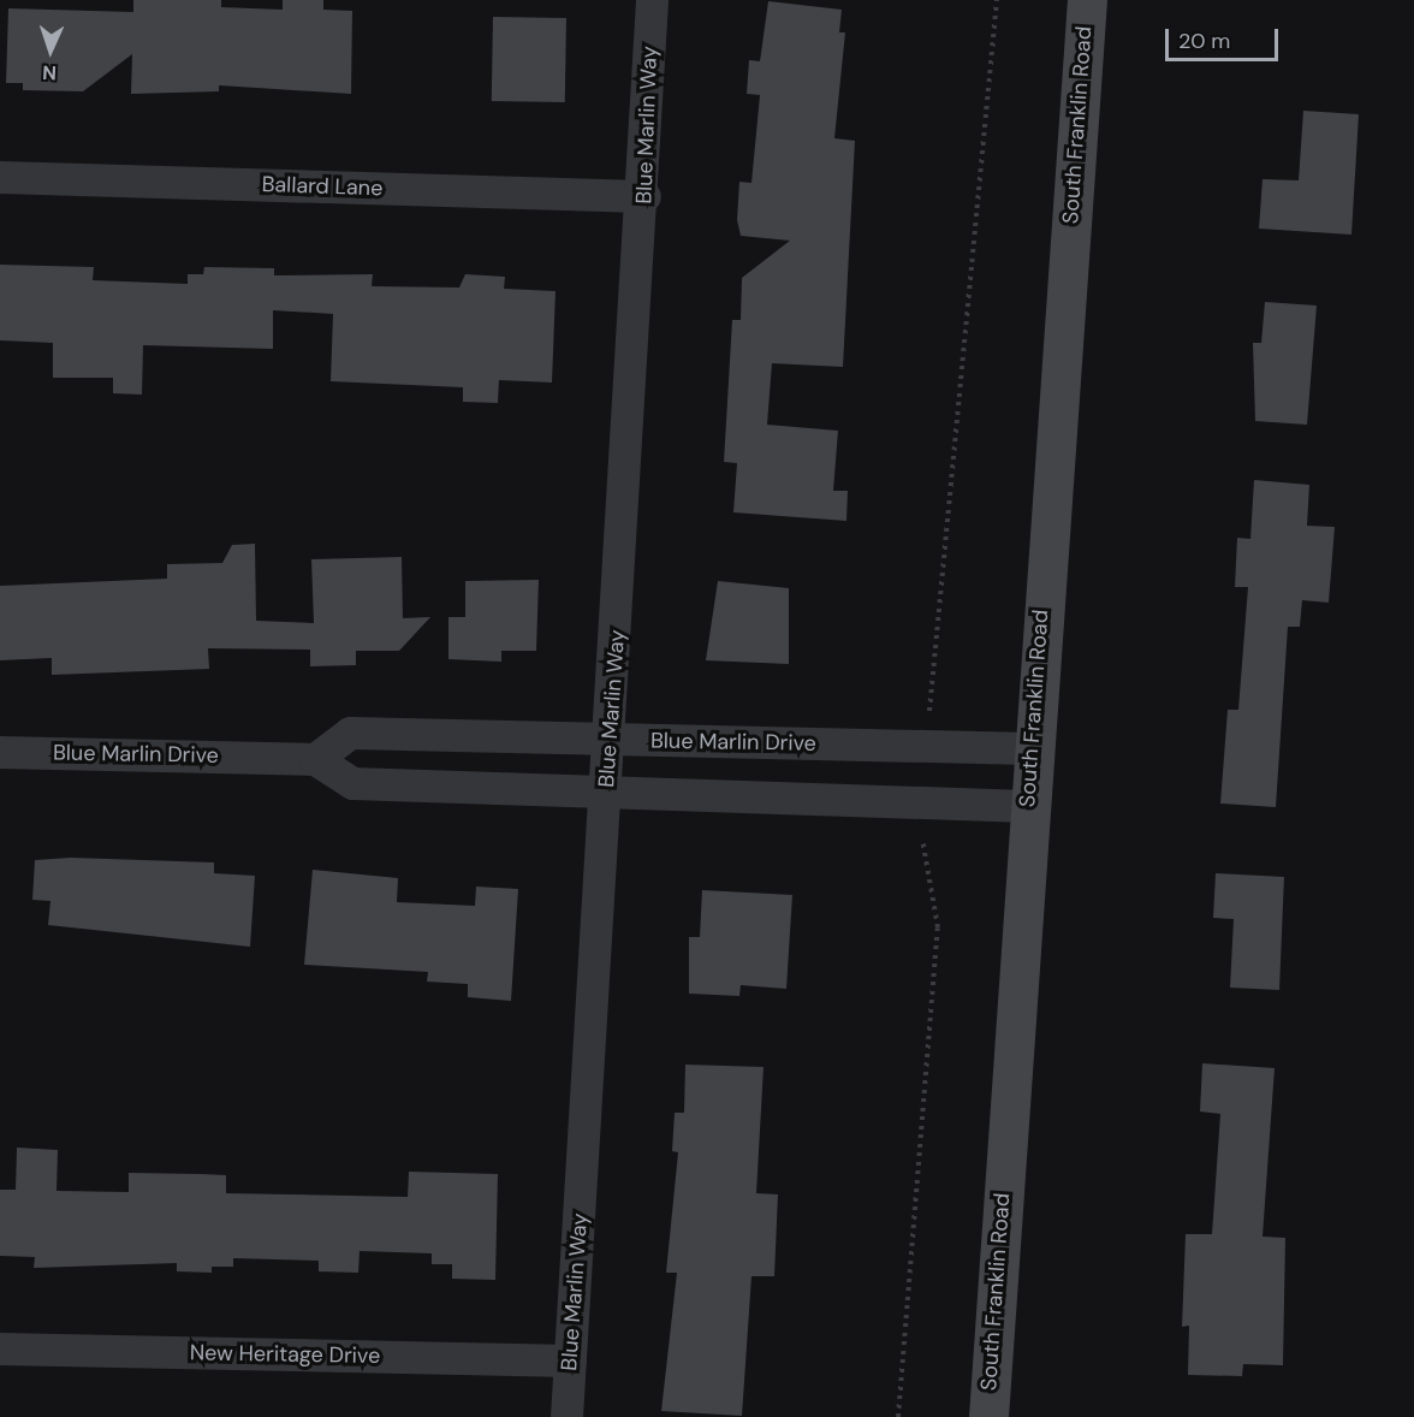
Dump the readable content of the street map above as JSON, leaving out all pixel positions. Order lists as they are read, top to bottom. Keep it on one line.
{"streets":{"main road":["South Franklin Road"],"street":["Blue Marlin Way","Ballard Lane","Blue Marlin Drive","New Heritage Drive"]},"crossings":[["Blue Marlin Way","Ballard Lane"],["Blue Marlin Way","Blue Marlin Drive"],["Blue Marlin Way","New Heritage Drive"],["South Franklin Road","Blue Marlin Drive"]],"scale_bar":"20 m","north":"bottom"}
